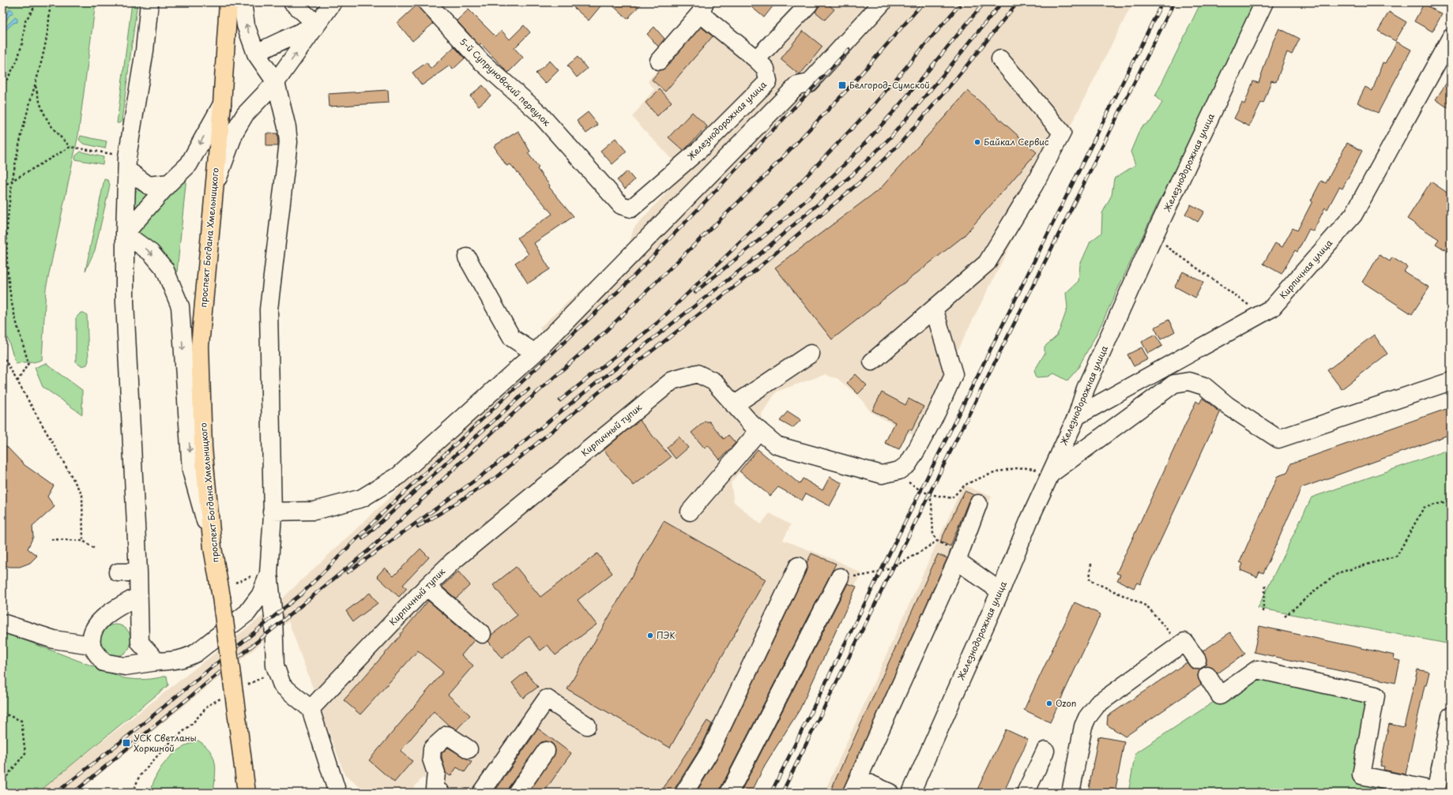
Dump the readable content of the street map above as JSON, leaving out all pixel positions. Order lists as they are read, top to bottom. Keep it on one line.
{"streets":{"main road":["проспект Богдана Хмельницкого"],"street":["5-й Супруновский переулок","Железнодорожная улица","Кирпичная улица","Кирпичный тупик"]},"crossings":[["5-й Супруновский переулок","Железнодорожная улица"],["Железнодорожная улица","Кирпичная улица"]],"places":{"transit":["Белгород-Сумской","УСК Светланы Хоркиной"],"other":["Байкал Сервис","ПЭК","Ozon"]}}
